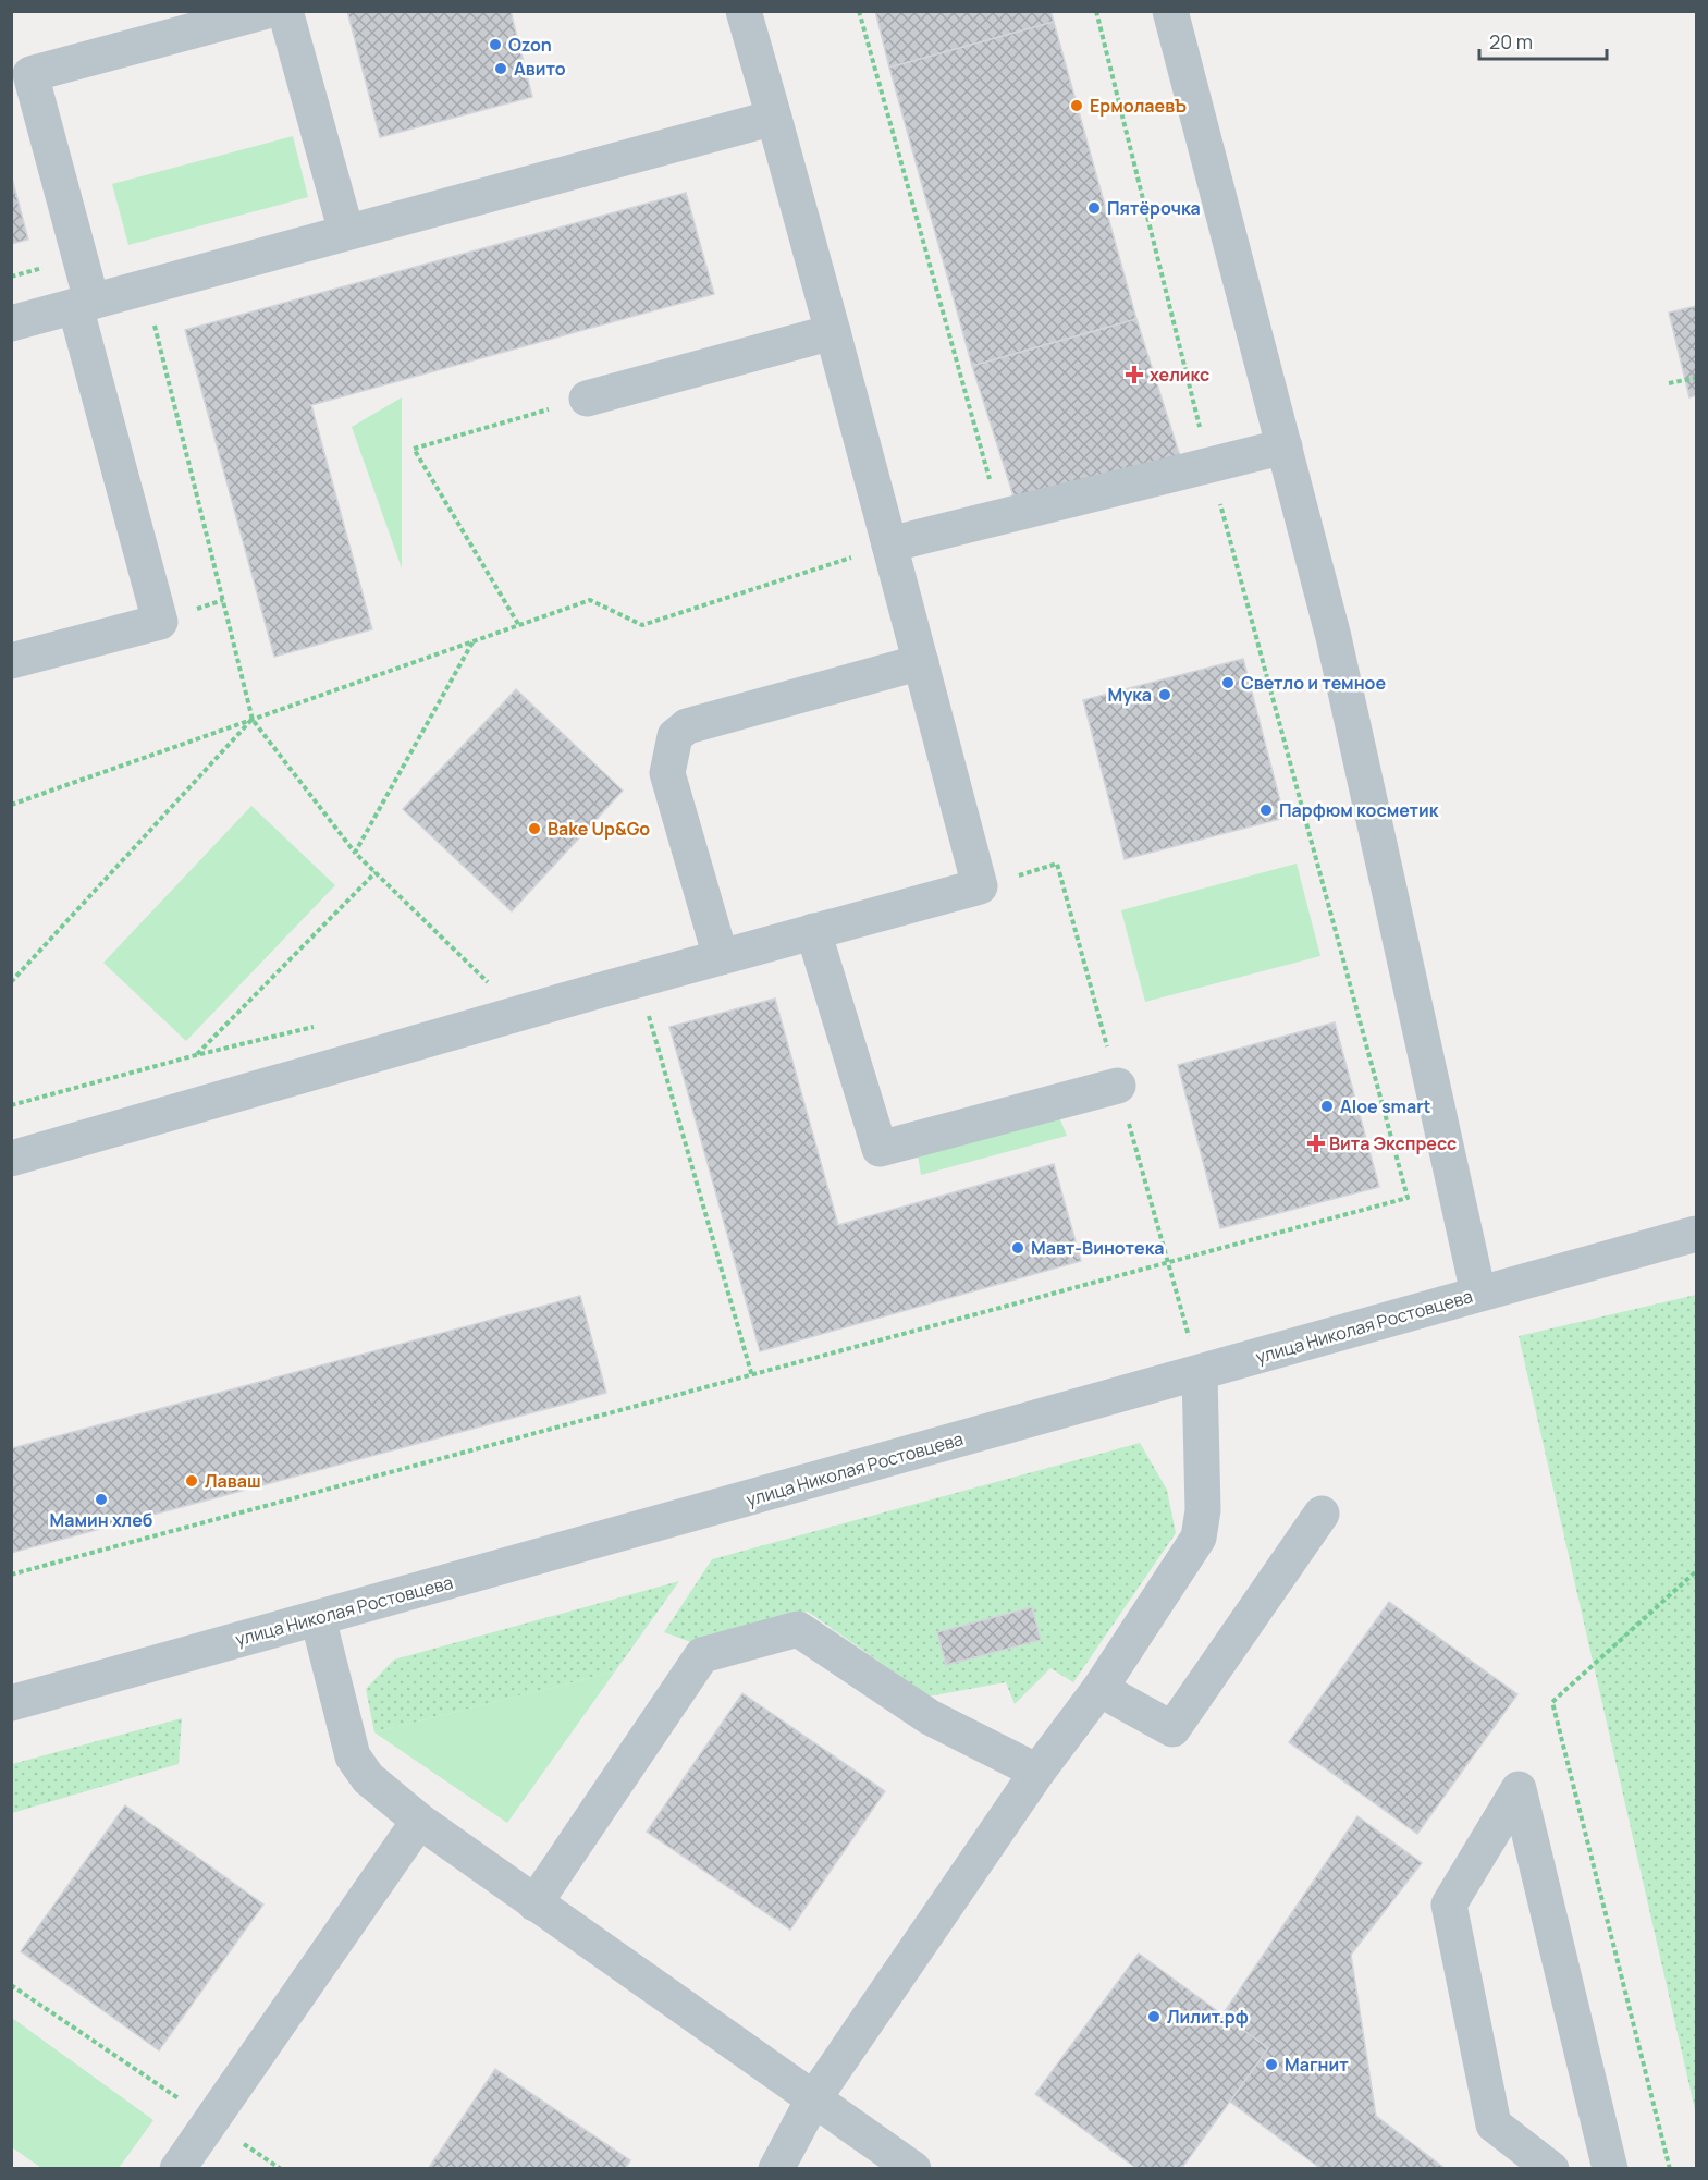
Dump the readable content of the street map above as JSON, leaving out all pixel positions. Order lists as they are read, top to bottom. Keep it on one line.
{"streets":{"street":["улица Николая Ростовцева"]},"places":{"other":["Ozon","Авито","ЕрмолаевЪ","Пятёрочка","Светло и темное","Мука","Парфюм косметик","Bake Up&Go","Aloe smart","Мавт-Винотека","Лаваш","Мамин хлеб","Лилит.рф","Магнит"],"health":["хеликс","Вита Экспресс"]},"scale_bar":"20 m"}
